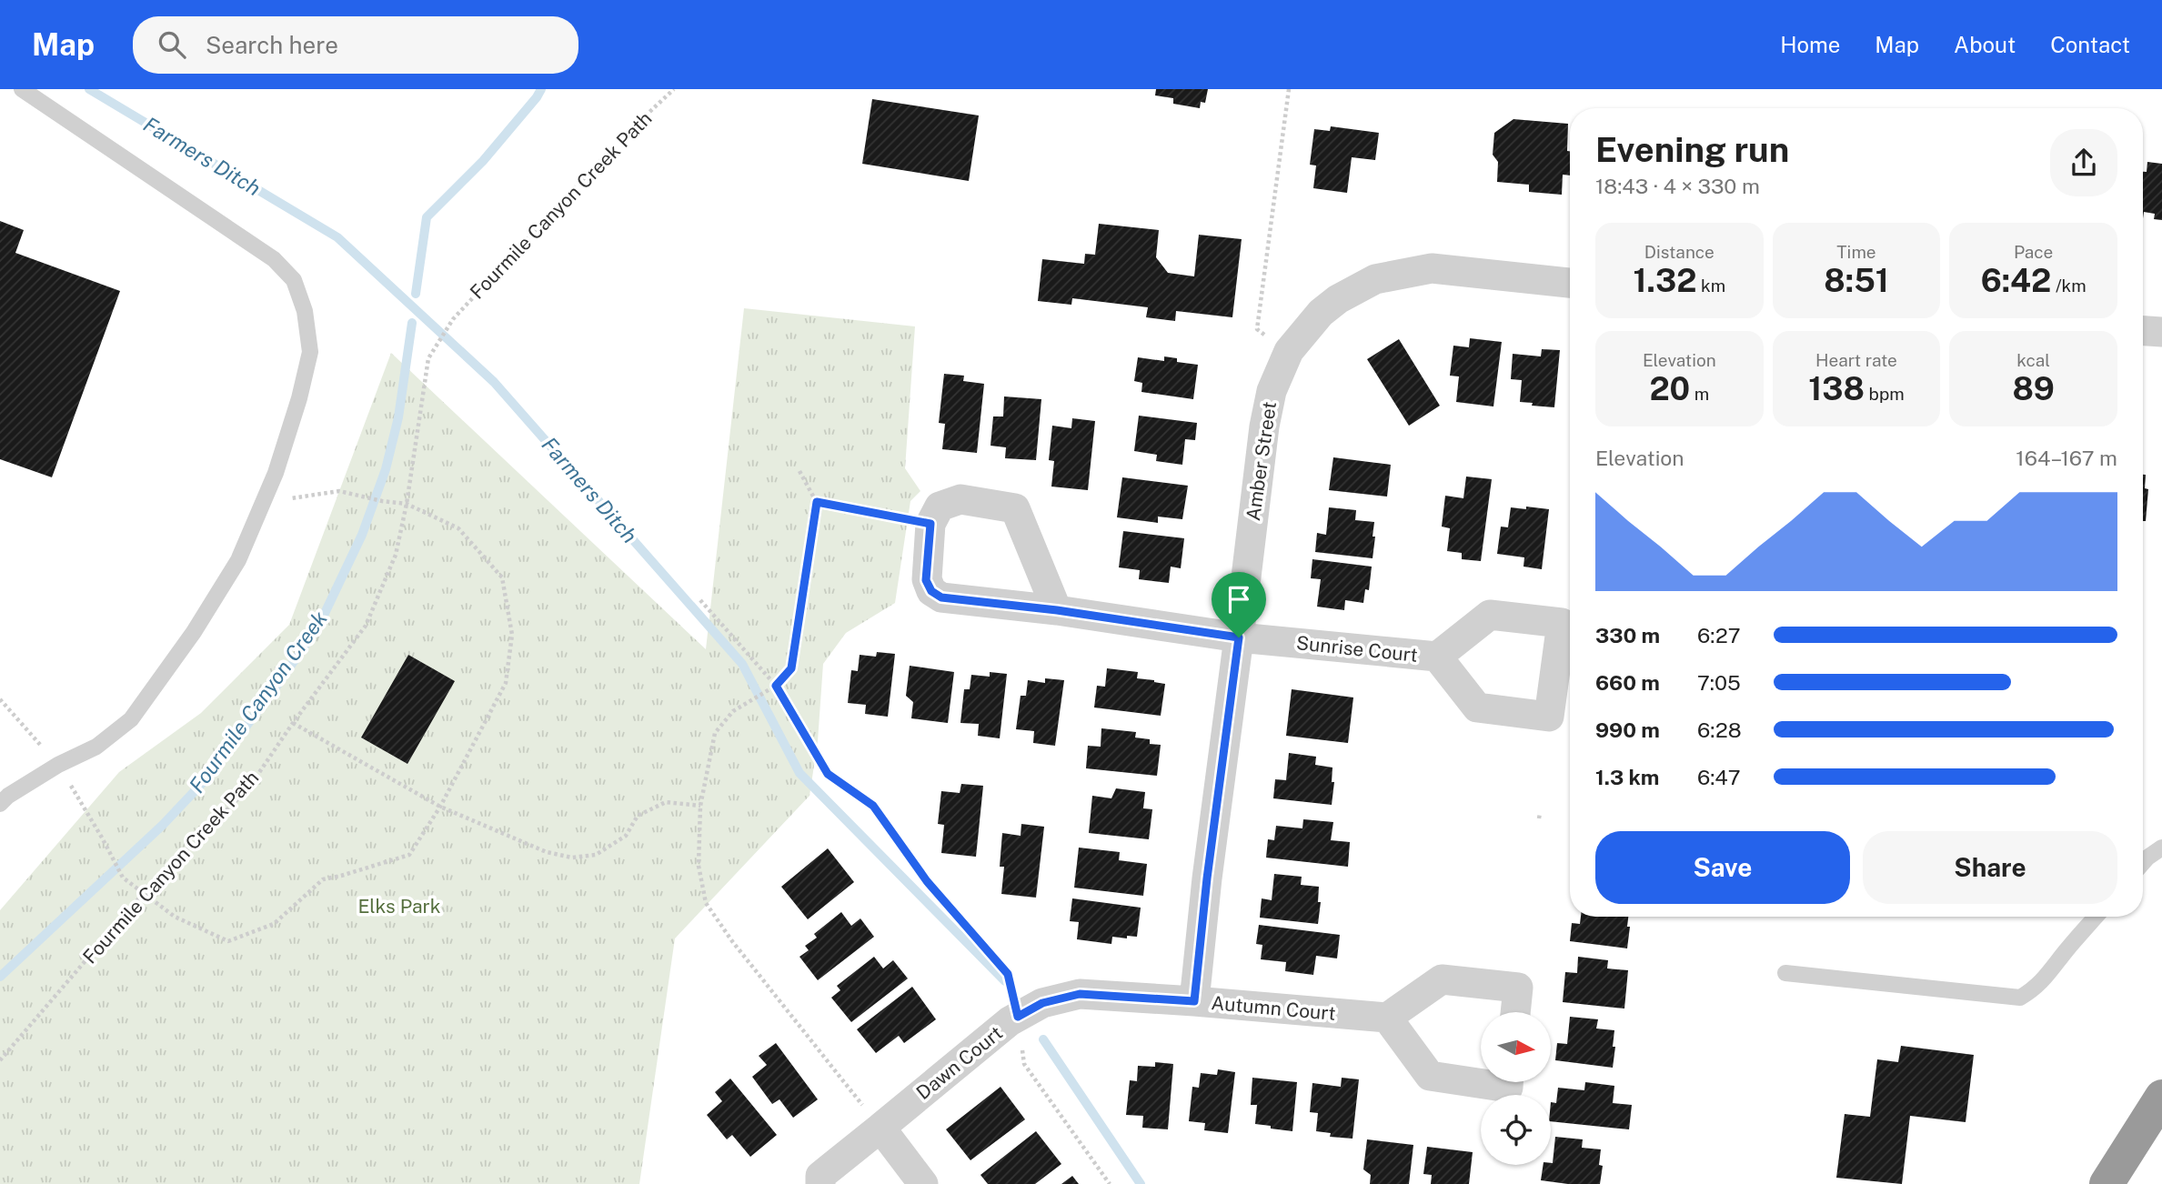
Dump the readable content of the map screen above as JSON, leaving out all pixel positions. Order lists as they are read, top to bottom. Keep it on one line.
{"streets":{"street":["Amber Street","Sunrise Court","Autumn Court","Dawn Court"],"path":["Fourmile Canyon Creek Path"]},"crossings":[["Amber Street","Sunrise Court"],["Amber Street","Autumn Court"],["Autumn Court","Dawn Court"]],"water":["Farmers Ditch","Fourmile Canyon Creek"],"parks":["Elks Park"],"north":"right","page":{"header":"Map","search":"Search here","nav":["Home","Map","About","Contact"],"heading":["Evening run","18:43 · 4 × 330 m"],"stats":[["Distance","1.32 km"],["Time","8:51"],["Pace","6:42 /km"],["Elevation","20 m"],["Heart rate","138 bpm"],["kcal","89"]],"chart":["Elevation","164–167 m"],"list":[{"name":"330 m","note":"6:27"},{"name":"660 m","note":"7:05"},{"name":"990 m","note":"6:28"},{"name":"1.3 km","note":"6:47"}],"buttons":["Save","Share"]}}
